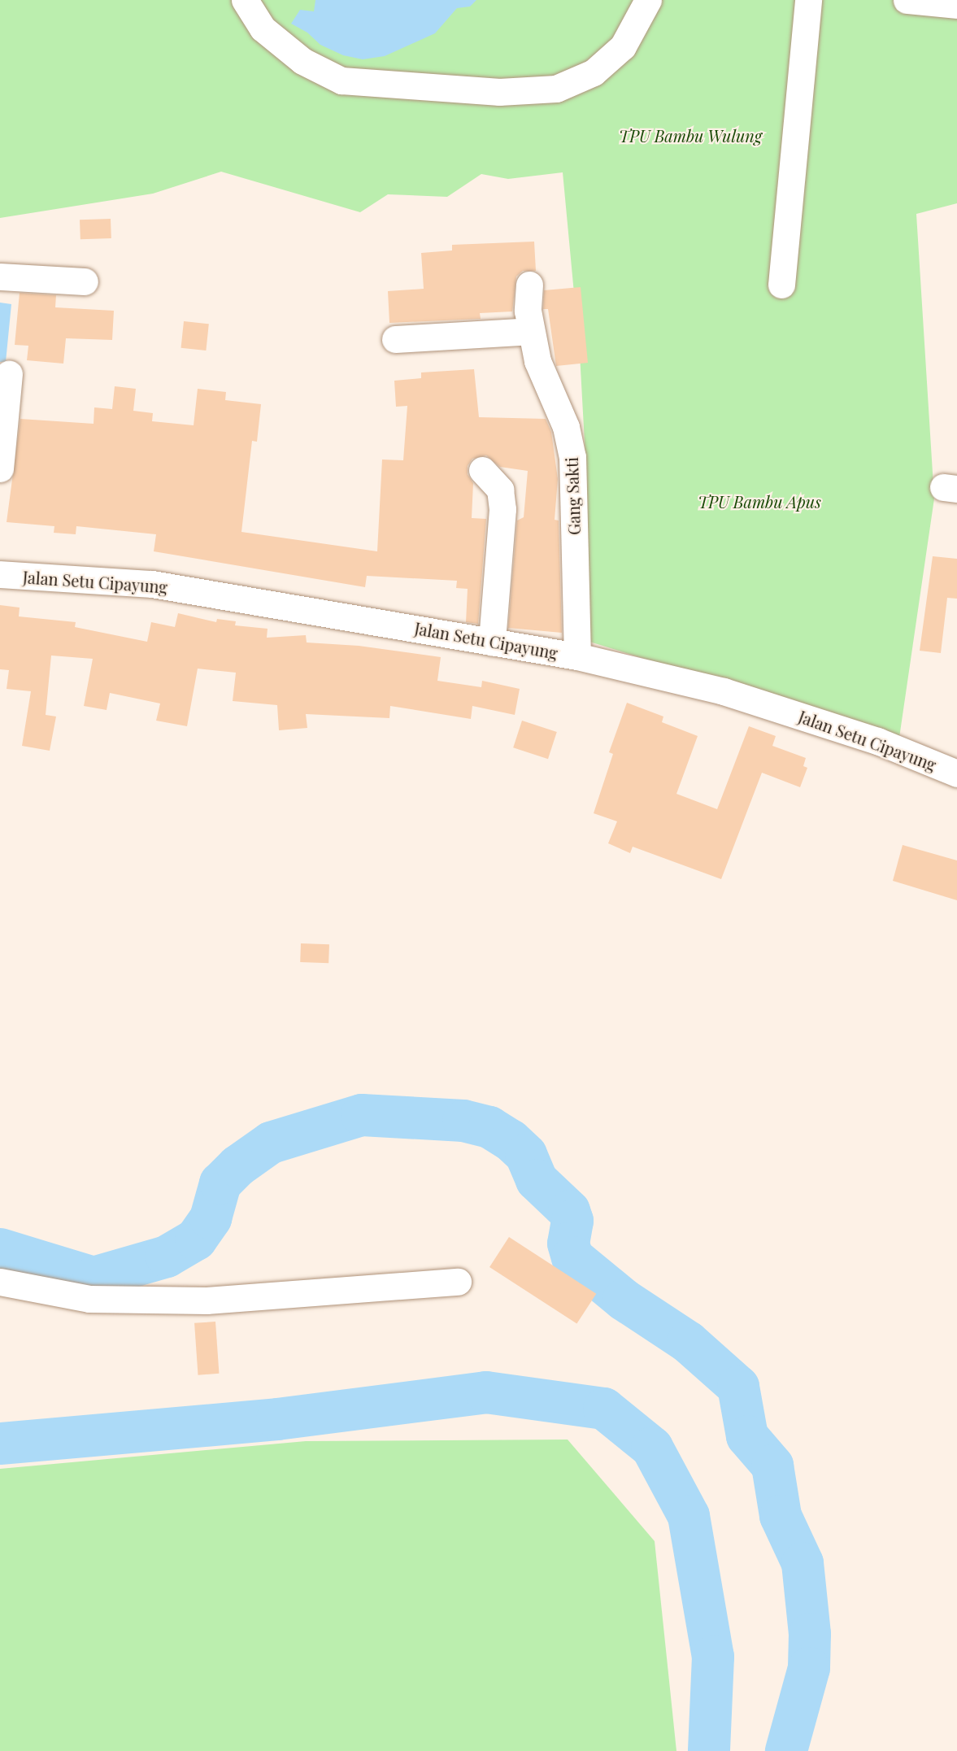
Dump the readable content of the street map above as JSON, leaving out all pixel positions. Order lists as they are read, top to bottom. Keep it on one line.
{"streets":{"street":["Gang Sakti","Jalan Setu Cipayung"]},"crossings":[["Gang Sakti","Jalan Setu Cipayung"]],"parks":["TPU Bambu Wulung","TPU Bambu Apus"]}
